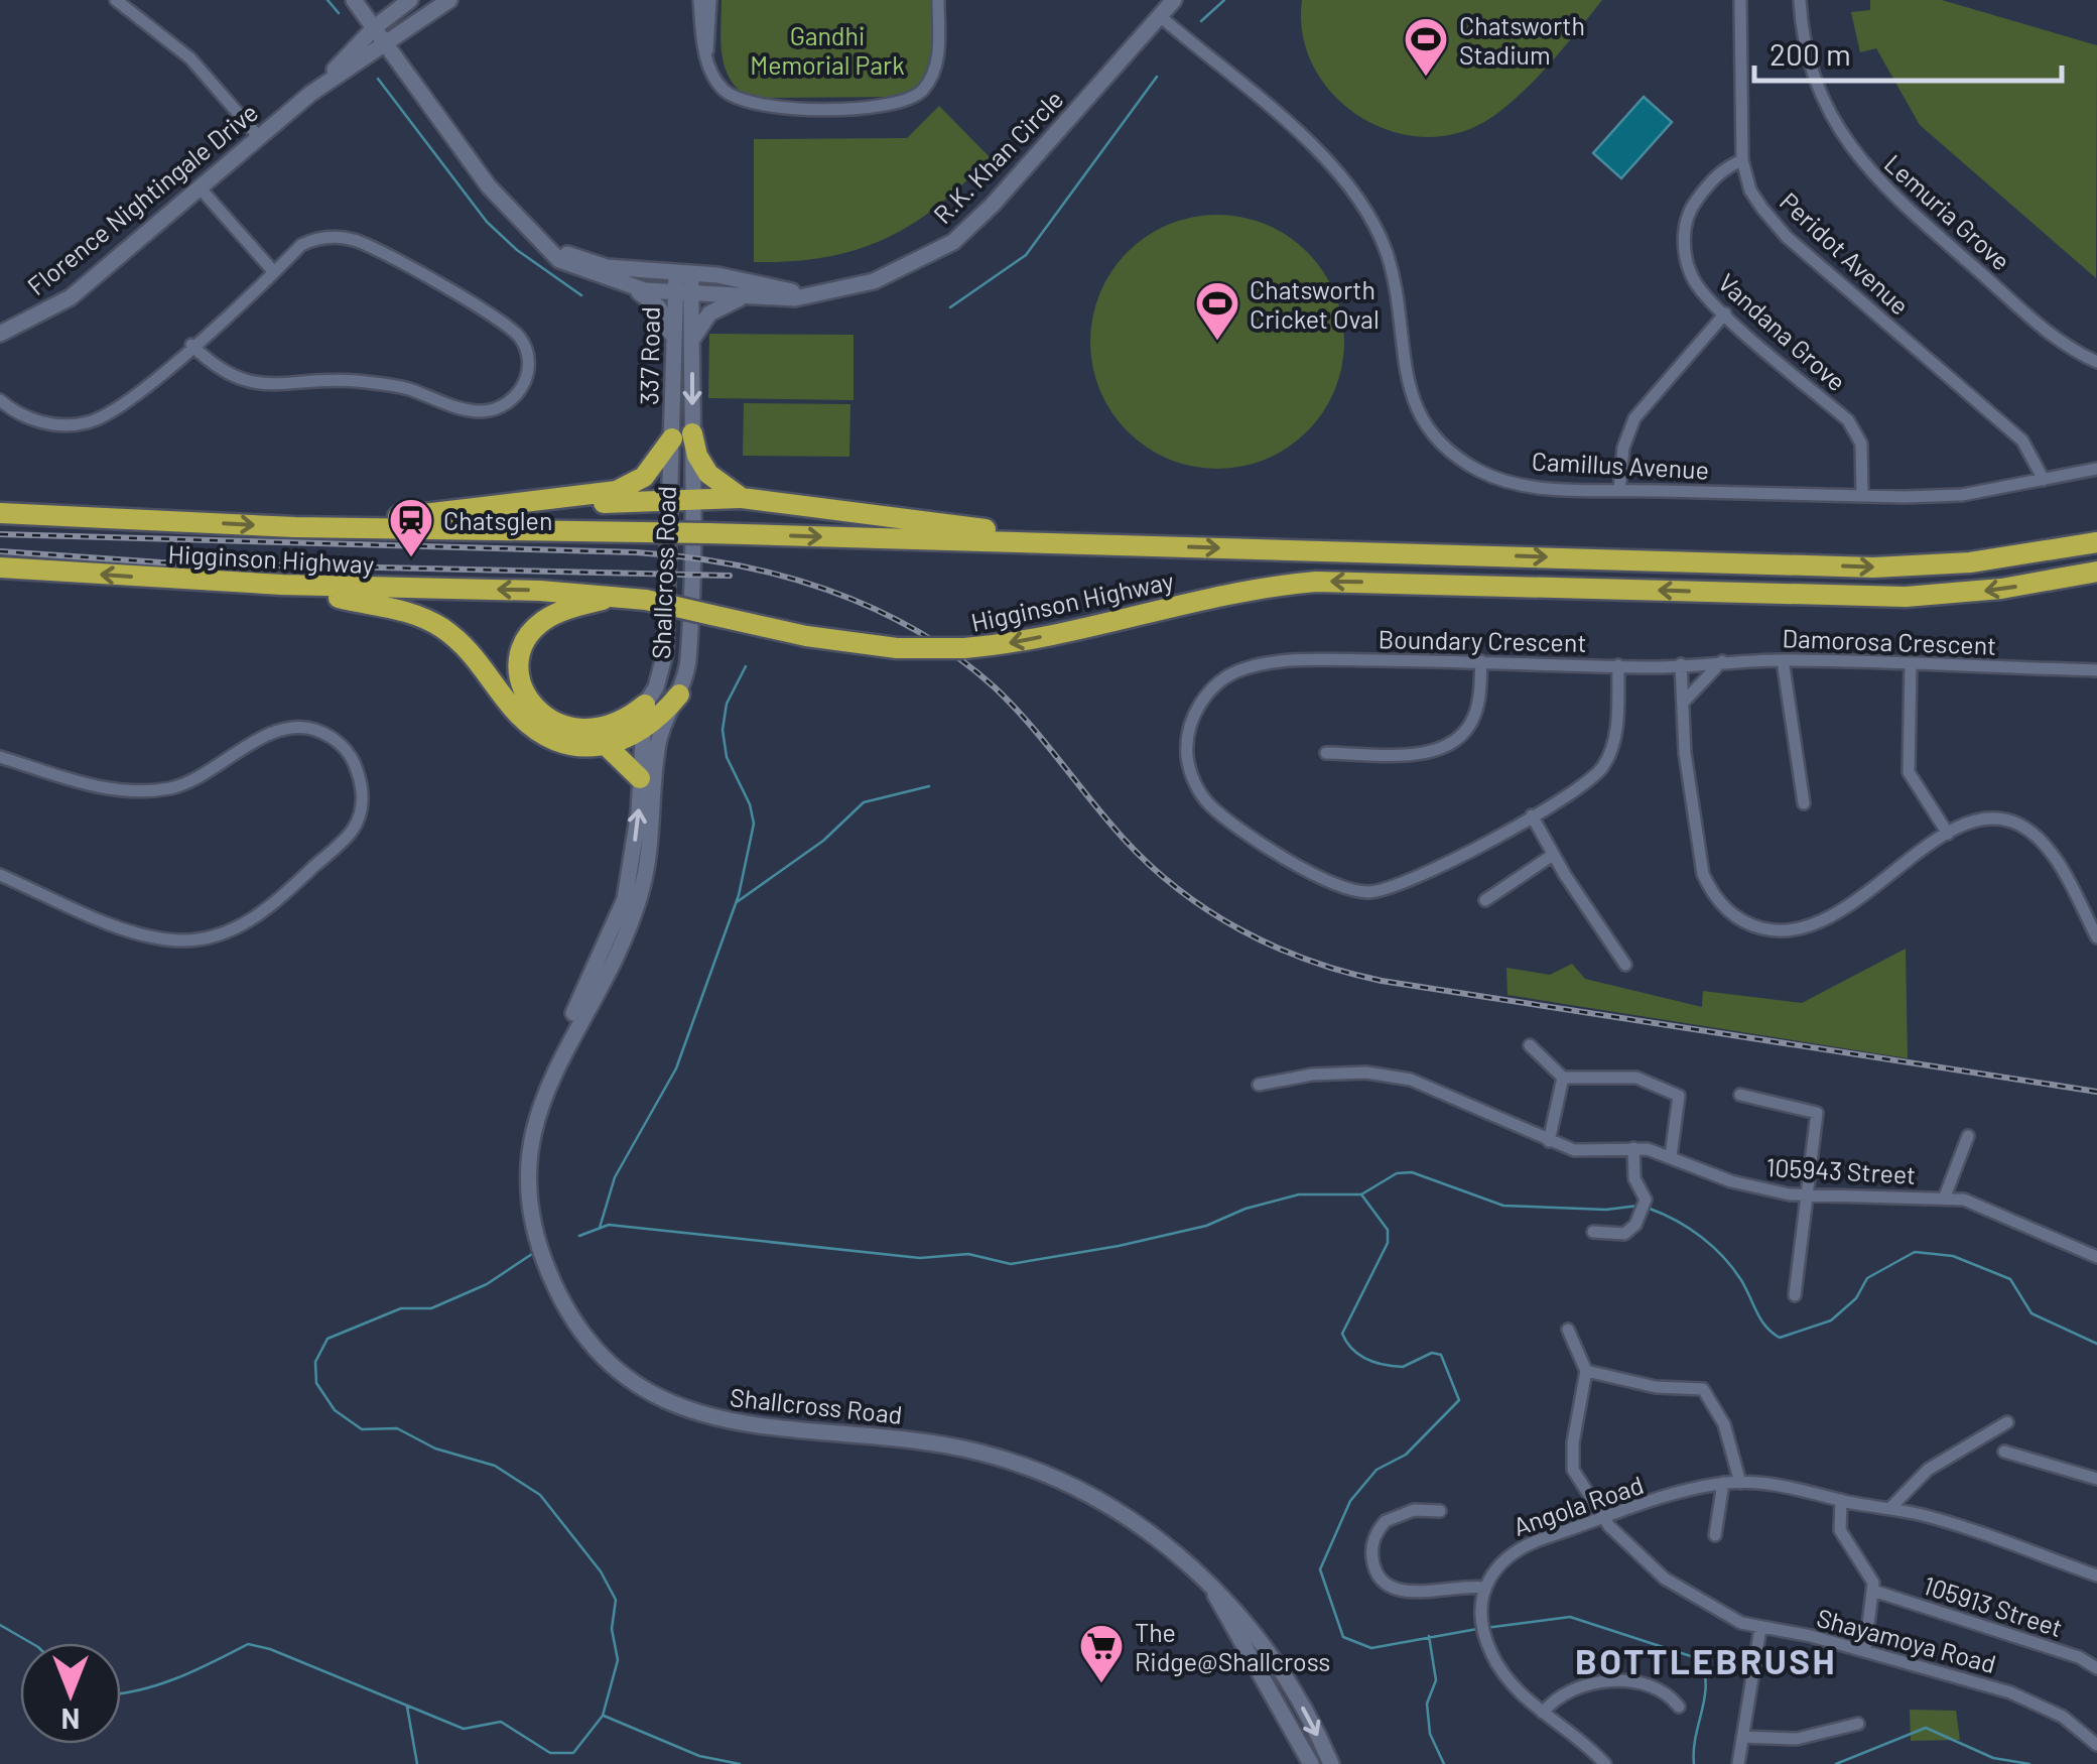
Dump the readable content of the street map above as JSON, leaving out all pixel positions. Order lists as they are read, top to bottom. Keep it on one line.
{"streets":{"highway":["Higginson Highway"],"street":["R.K. Khan Circle","Florence Nightingale Drive","Lemuria Grove","Peridot Avenue","Vandana Grove","337 Road","Camillus Avenue","Shallcross Road","Boundary Crescent","Damorosa Crescent","105943 Street","Angola Road","105913 Street","Shayamoya Road"]},"crossings":[["R.K. Khan Circle","Florence Nightingale Drive"],["R.K. Khan Circle","337 Road"],["R.K. Khan Circle","Camillus Avenue"],["Peridot Avenue","Vandana Grove"],["Peridot Avenue","Camillus Avenue"],["Vandana Grove","Camillus Avenue"],["337 Road","Shallcross Road"],["Boundary Crescent","Damorosa Crescent"],["Angola Road","Shayamoya Road"]],"districts":["BOTTLEBRUSH"],"parks":["Gandhi Memorial Park"],"places":{"sports":["Chatsworth Stadium","Chatsworth Cricket Oval"],"station":["Chatsglen"],"supermarket":["The Ridge@Shallcross"]},"scale_bar":"200 m","north":"bottom"}
